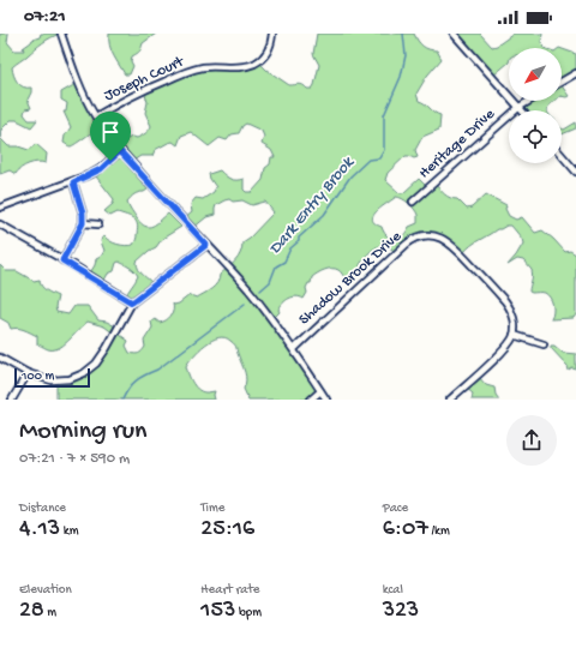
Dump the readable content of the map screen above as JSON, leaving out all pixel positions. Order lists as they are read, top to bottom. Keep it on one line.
{"streets":{"street":["Joseph Court","Heritage Drive","Shadow Brook Drive"]},"water":["Dark Entry Brook"],"scale_bar":"100 m","north":"bottom left","page":{"status":"07:21","scale":"100 m","heading":["Morning run","07:21 · 7 × 590 m"],"stats":[["Distance","4.13 km"],["Time","25:16"],["Pace","6:07 /km"],["Elevation","28 m"],["Heart rate","153 bpm"],["kcal","323"]]}}
